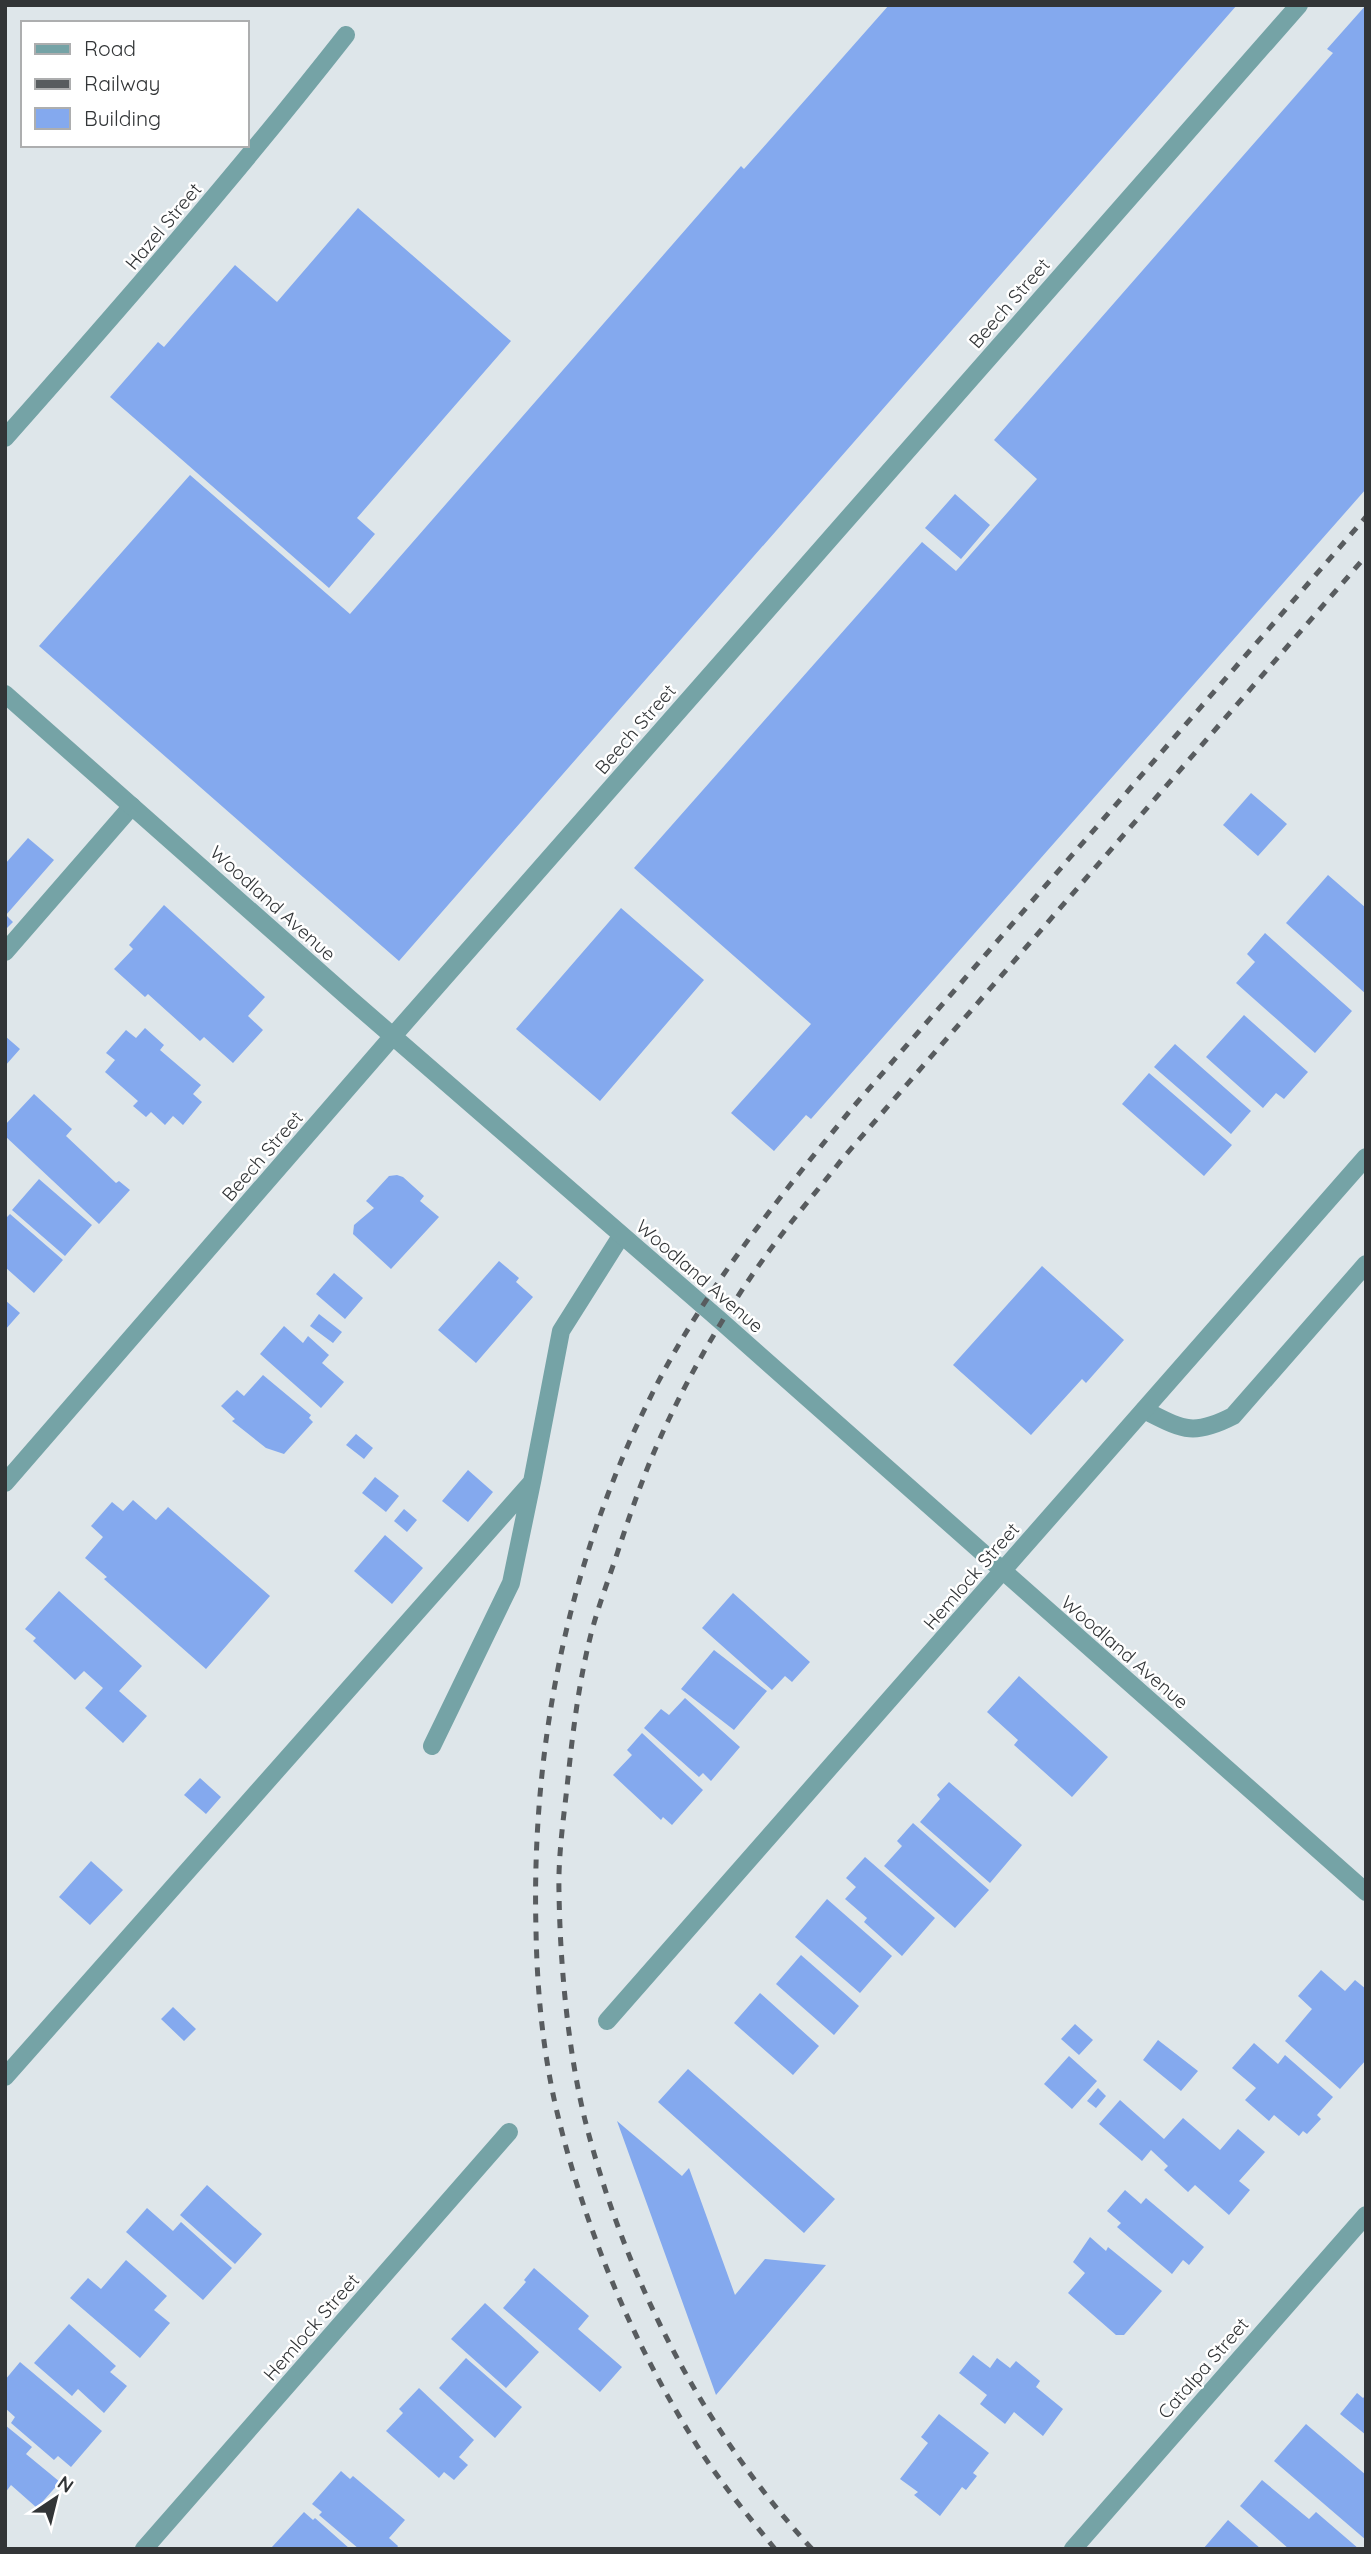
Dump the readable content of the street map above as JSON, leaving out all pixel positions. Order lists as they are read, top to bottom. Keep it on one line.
{"streets":{"street":["Hazel Street","Beech Street","Woodland Avenue","Hemlock Street","Catalpa Street"]},"crossings":[["Beech Street","Woodland Avenue"],["Woodland Avenue","Hemlock Street"]],"legend":["Road","Railway","Building"],"north":"top right"}
